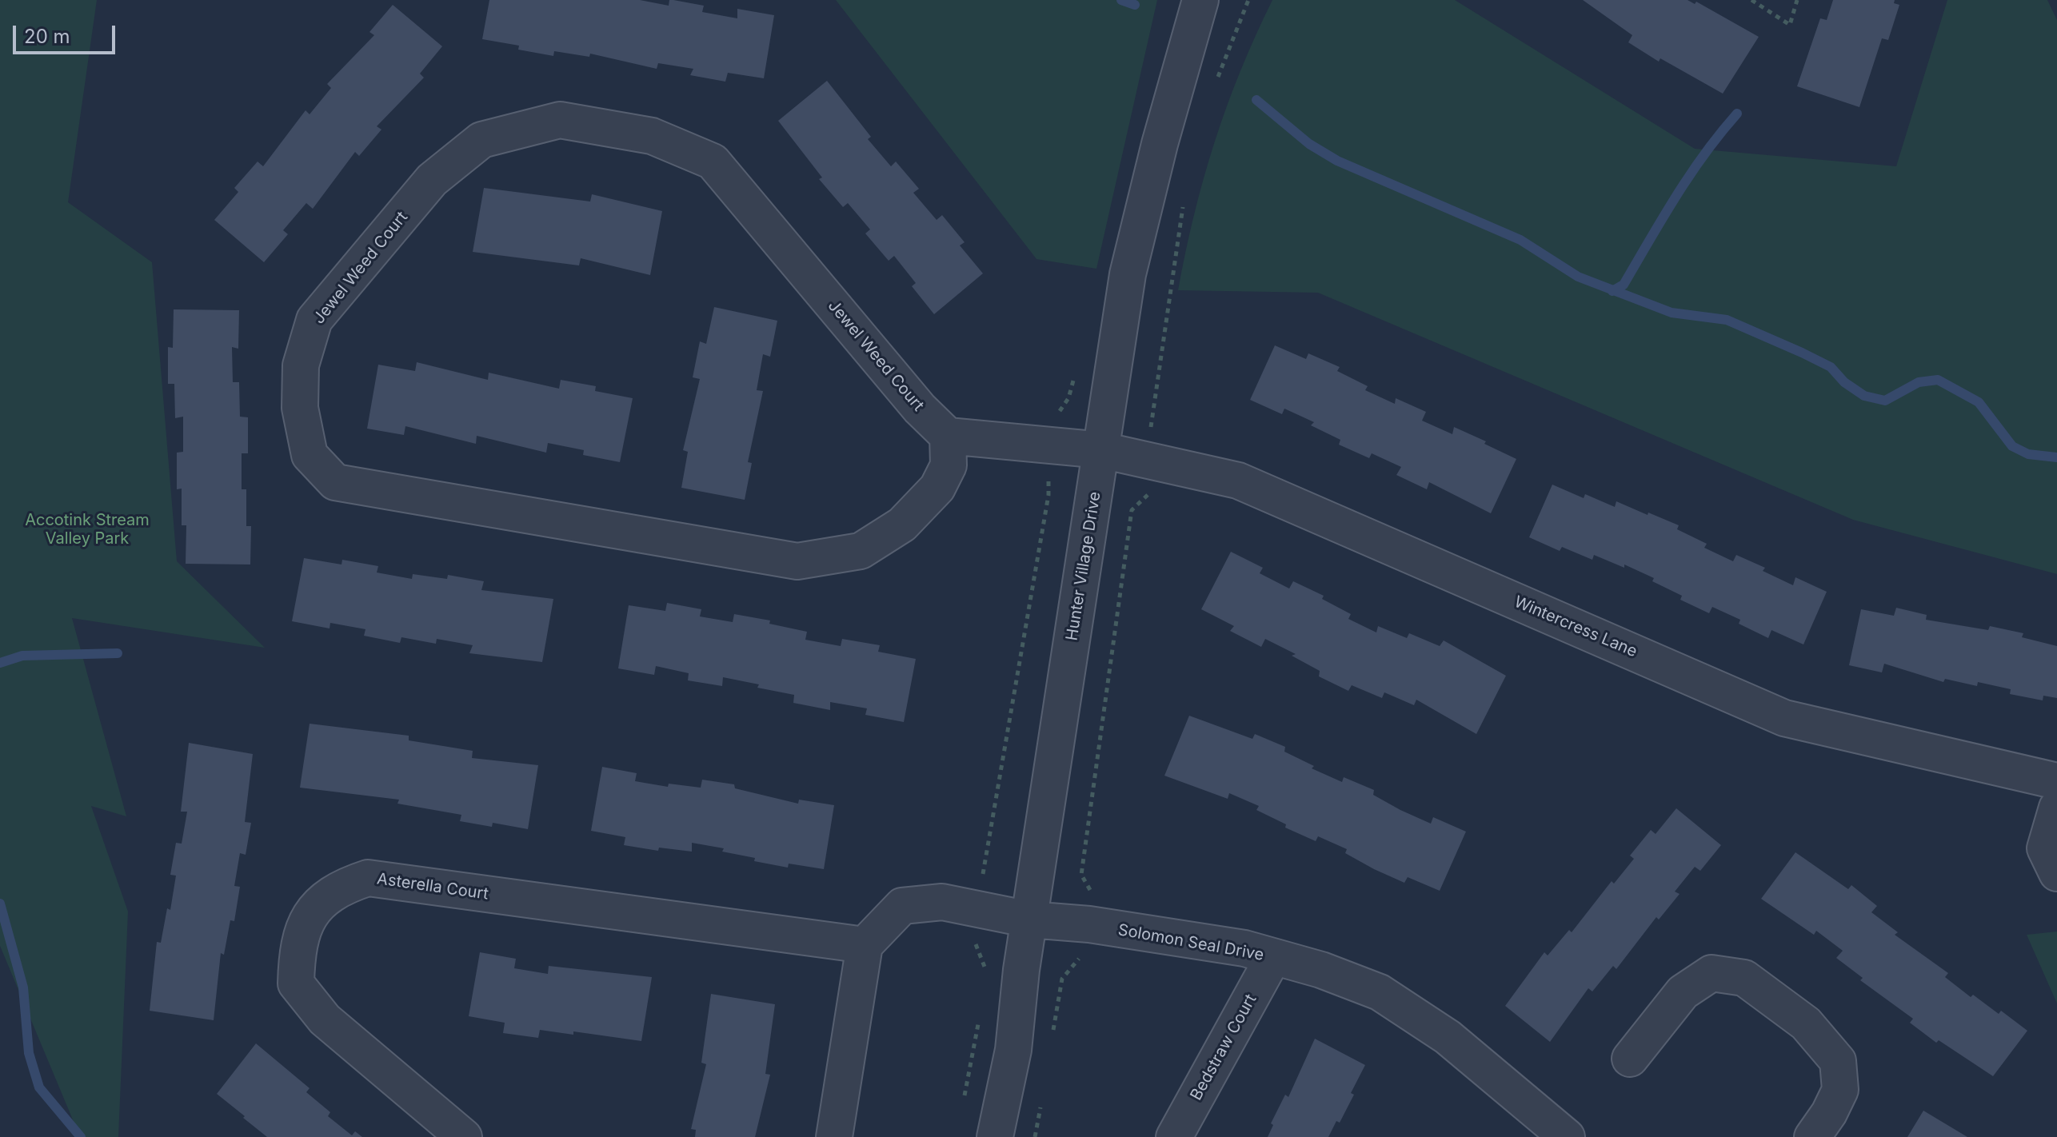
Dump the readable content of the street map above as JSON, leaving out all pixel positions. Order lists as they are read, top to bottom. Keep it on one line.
{"streets":{"street":["Jewel Weed Court","Hunter Village Drive","Wintercress Lane","Asterella Court","Solomon Seal Drive","Bedstraw Court"]},"crossings":[["Hunter Village Drive","Wintercress Lane"],["Hunter Village Drive","Solomon Seal Drive"],["Solomon Seal Drive","Bedstraw Court"]],"parks":["Accotink Stream Valley Park"],"scale_bar":"20 m"}
